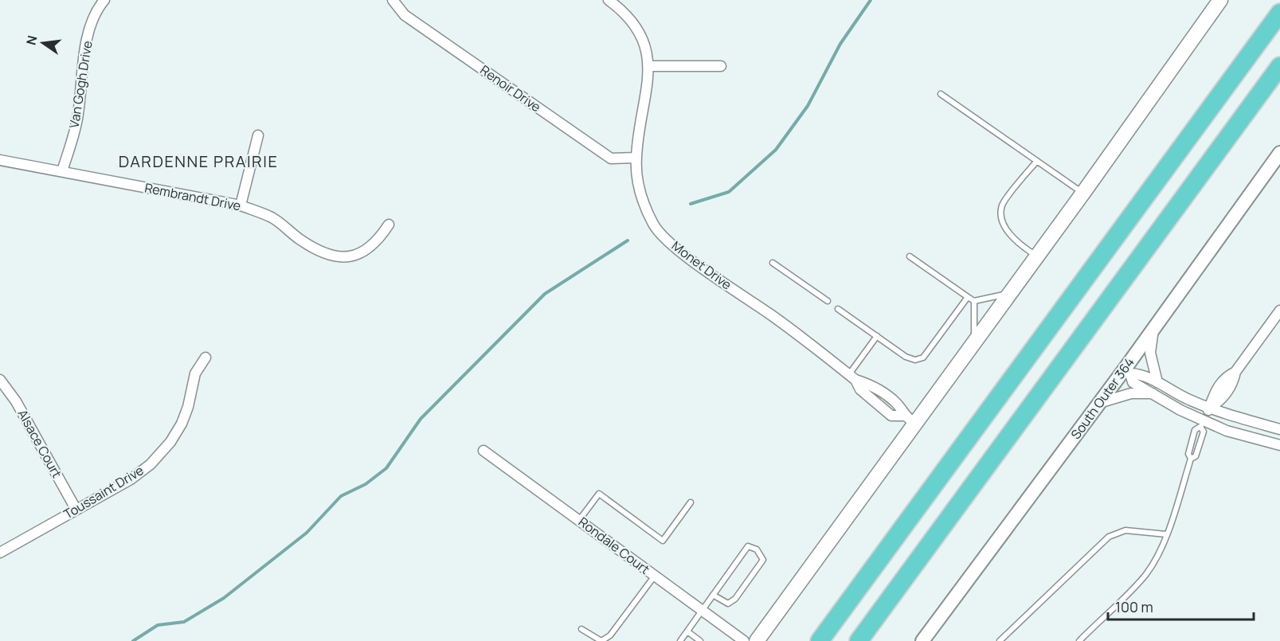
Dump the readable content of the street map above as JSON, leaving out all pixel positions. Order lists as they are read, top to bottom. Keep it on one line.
{"streets":{"street":["Van Gogh Drive","Renoir Drive","Rembrandt Drive","Monet Drive","South Outer 364","Alsace Court","Toussaint Drive","Rondale Court"]},"crossings":[["Van Gogh Drive","Rembrandt Drive"],["Renoir Drive","Monet Drive"],["Alsace Court","Toussaint Drive"]],"districts":["DARDENNE PRAIRIE"],"scale_bar":"100 m","north":"left"}
